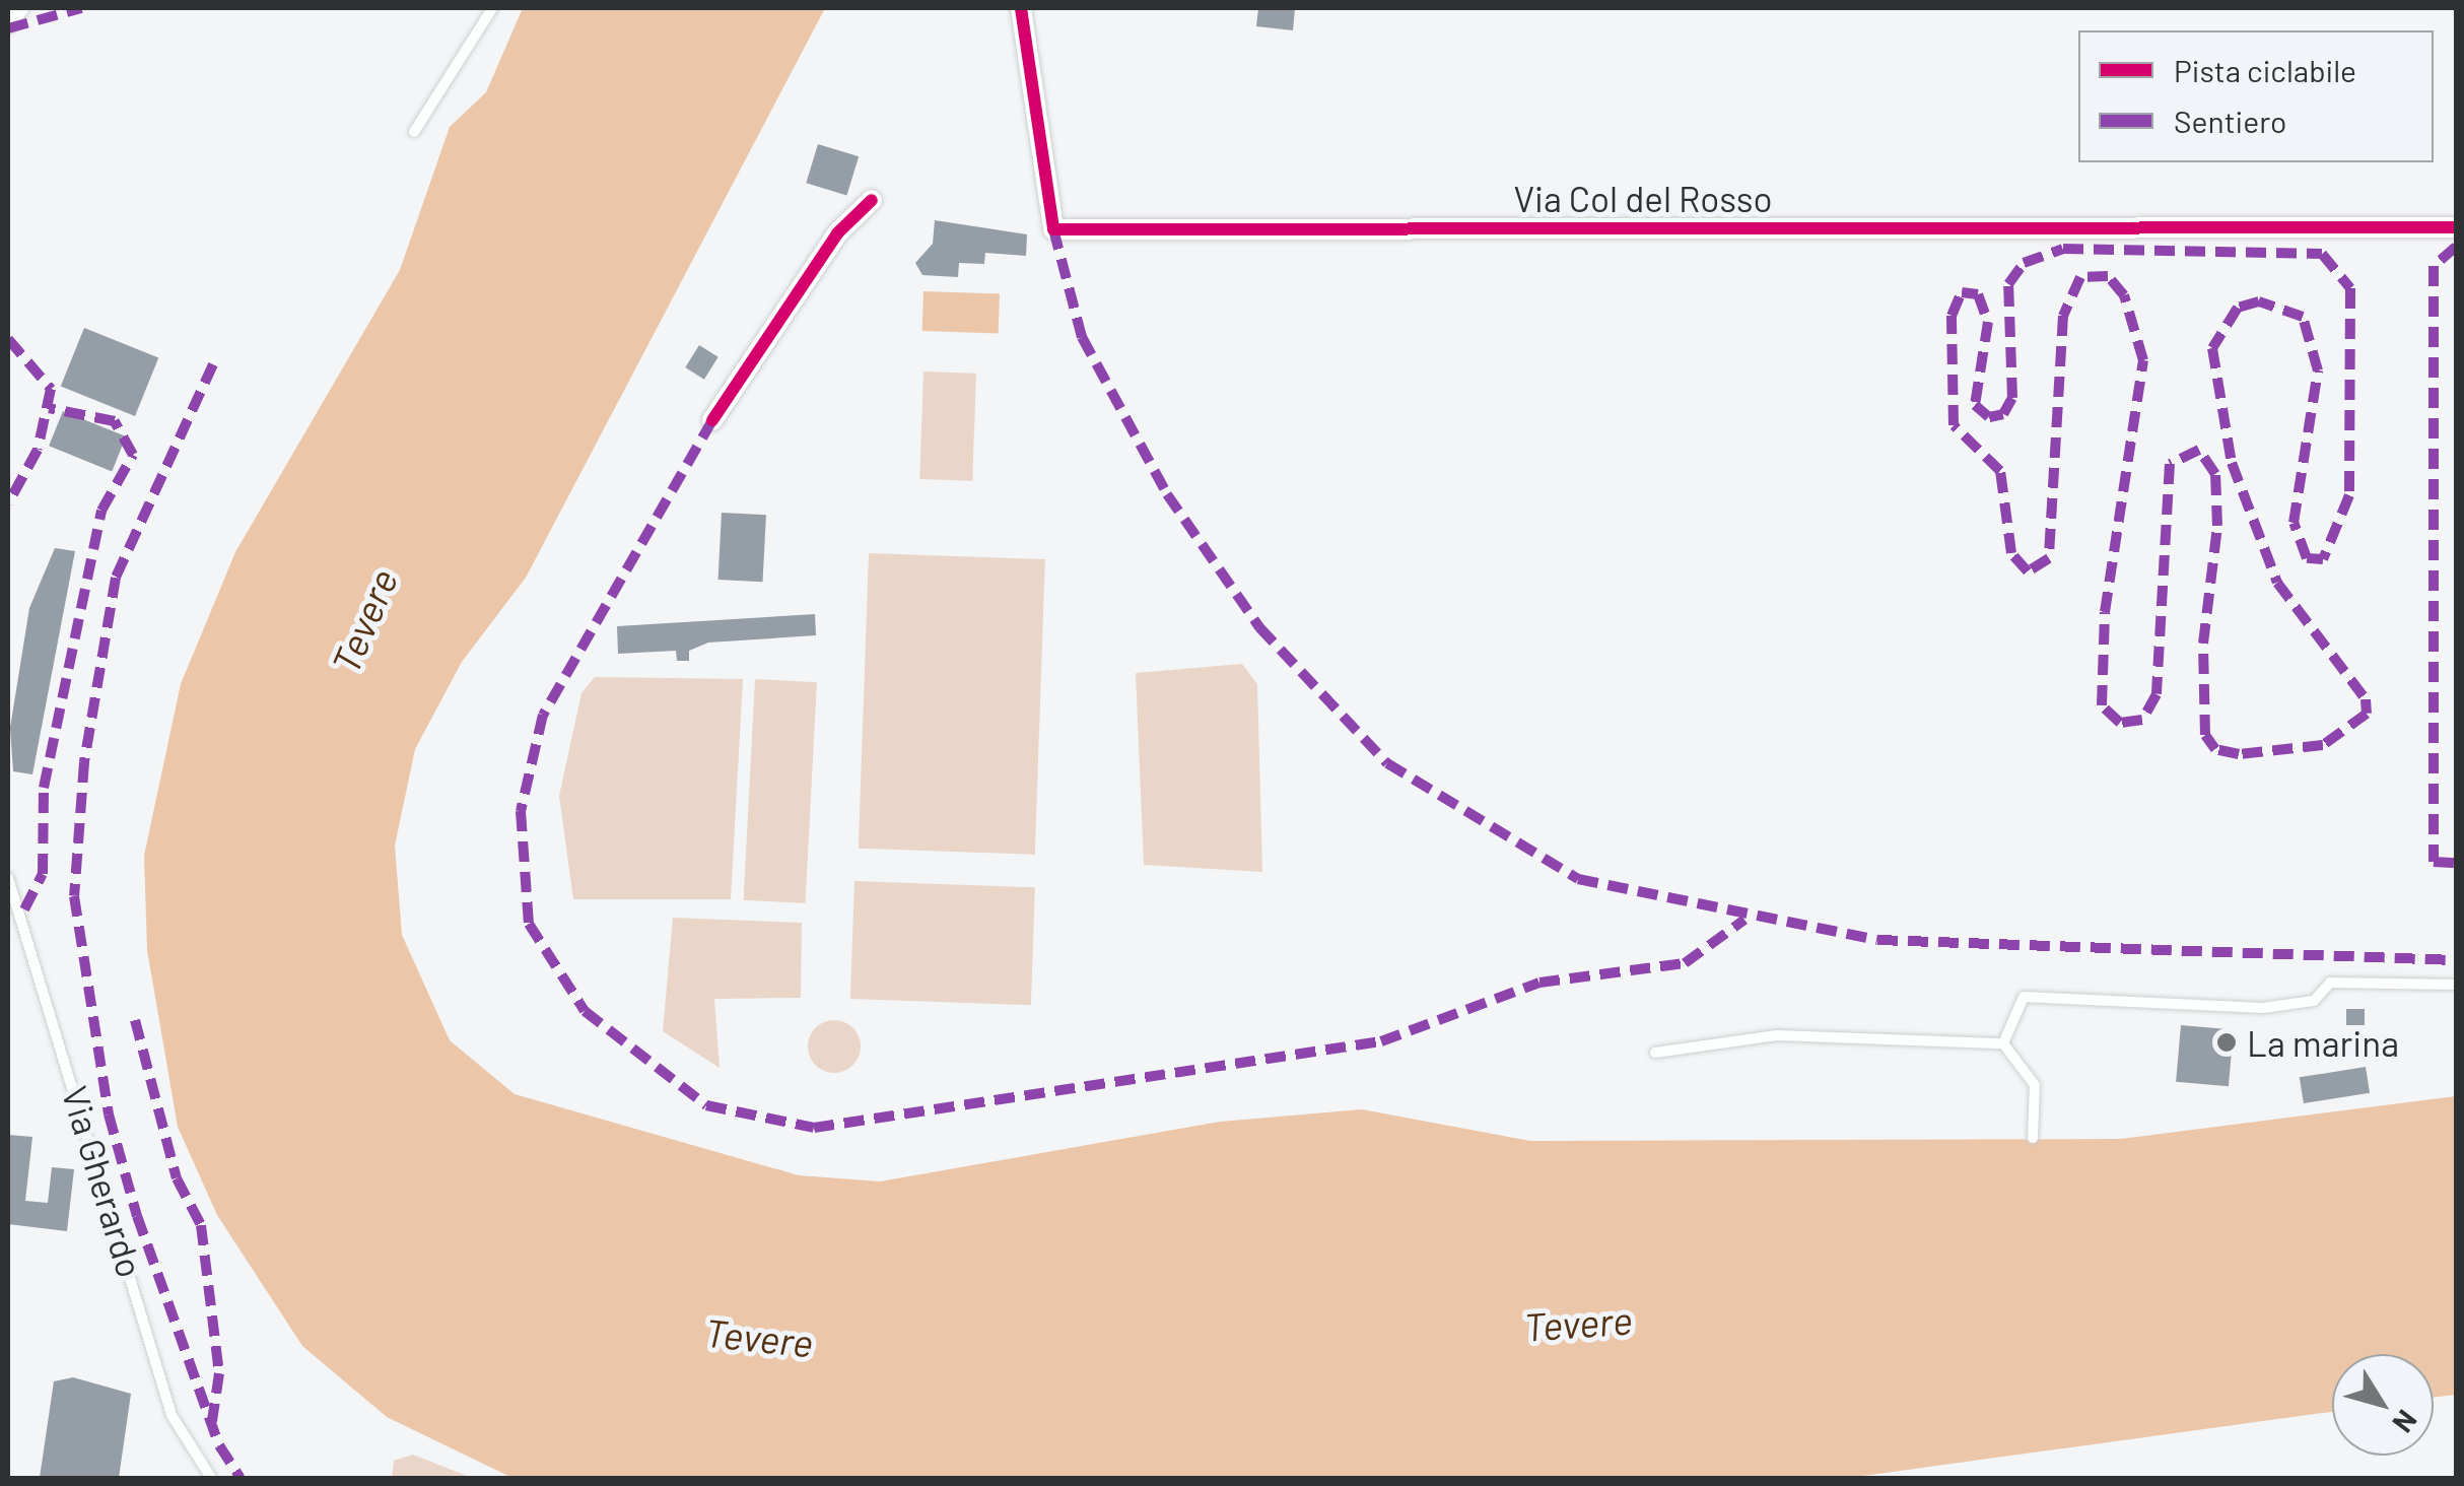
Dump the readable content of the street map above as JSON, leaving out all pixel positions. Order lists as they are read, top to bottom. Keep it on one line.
{"streets":{"street":["Via Col del Rosso"],"lane":["Via Gherardo"]},"water":["Tevere"],"places":["La marina"],"legend":["Pista ciclabile","Sentiero"],"north":"bottom right"}
